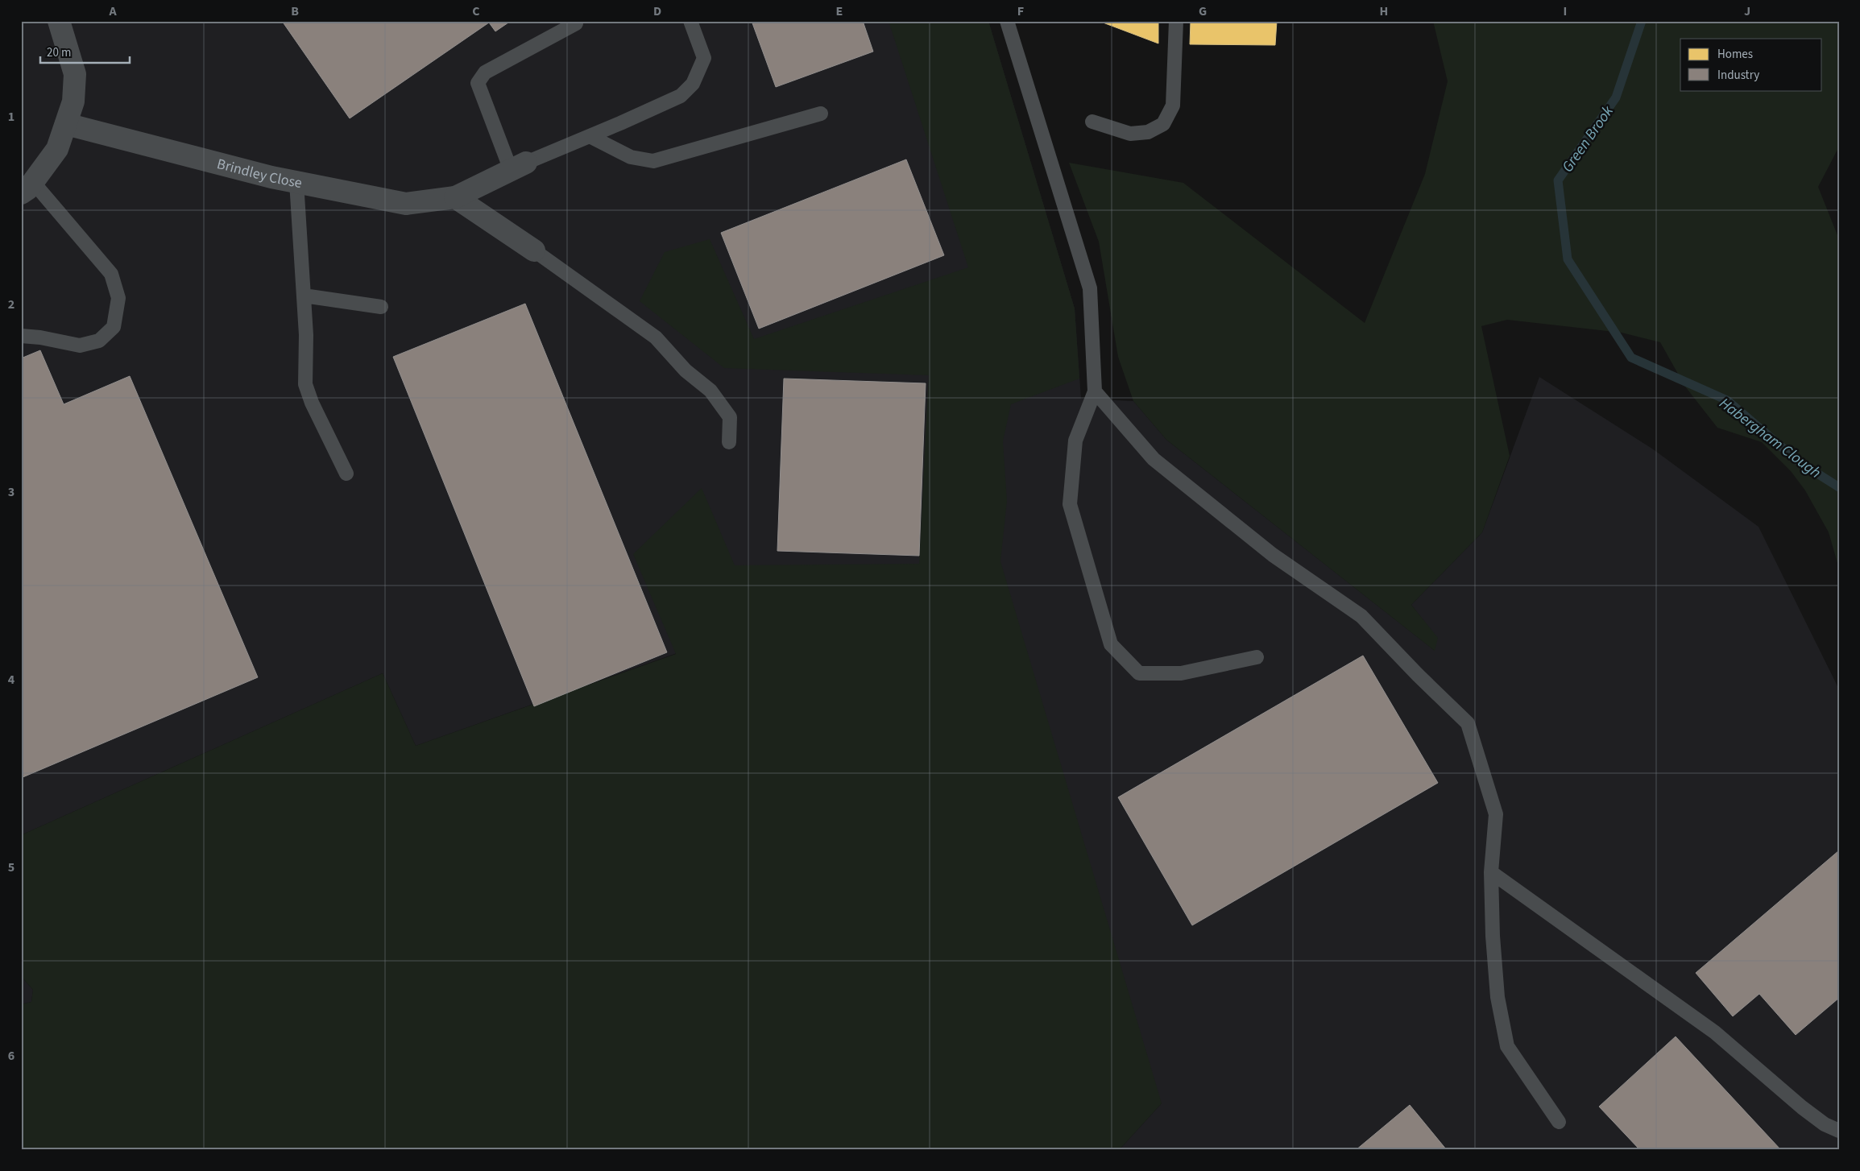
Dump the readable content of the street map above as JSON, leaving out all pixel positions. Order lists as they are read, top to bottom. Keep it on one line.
{"streets":{"street":["Brindley Close"]},"water":["Green Brook","Habergham Clough"],"legend":["Homes","Industry"],"scale_bar":"20 m","grid":{"columns":["A","B","C","D","E","F","G","H","I","J"],"rows":["1","2","3","4","5","6"]}}
